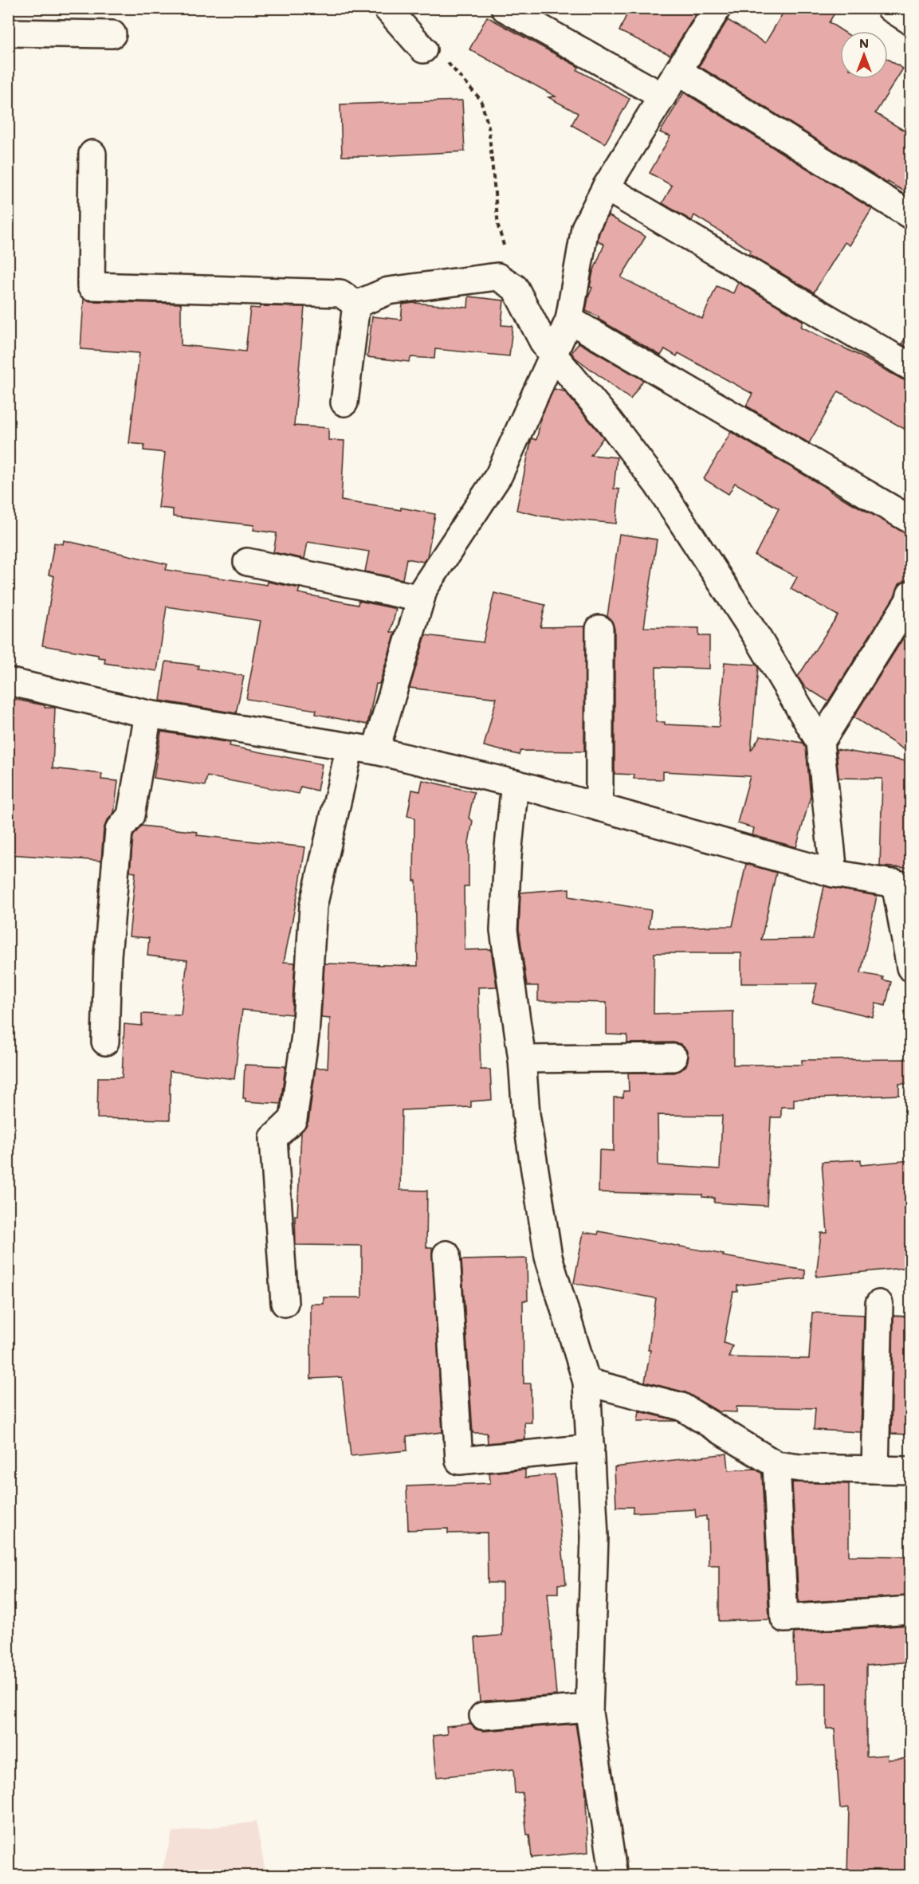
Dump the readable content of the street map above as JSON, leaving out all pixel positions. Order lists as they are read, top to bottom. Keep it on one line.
{"north":"top"}
